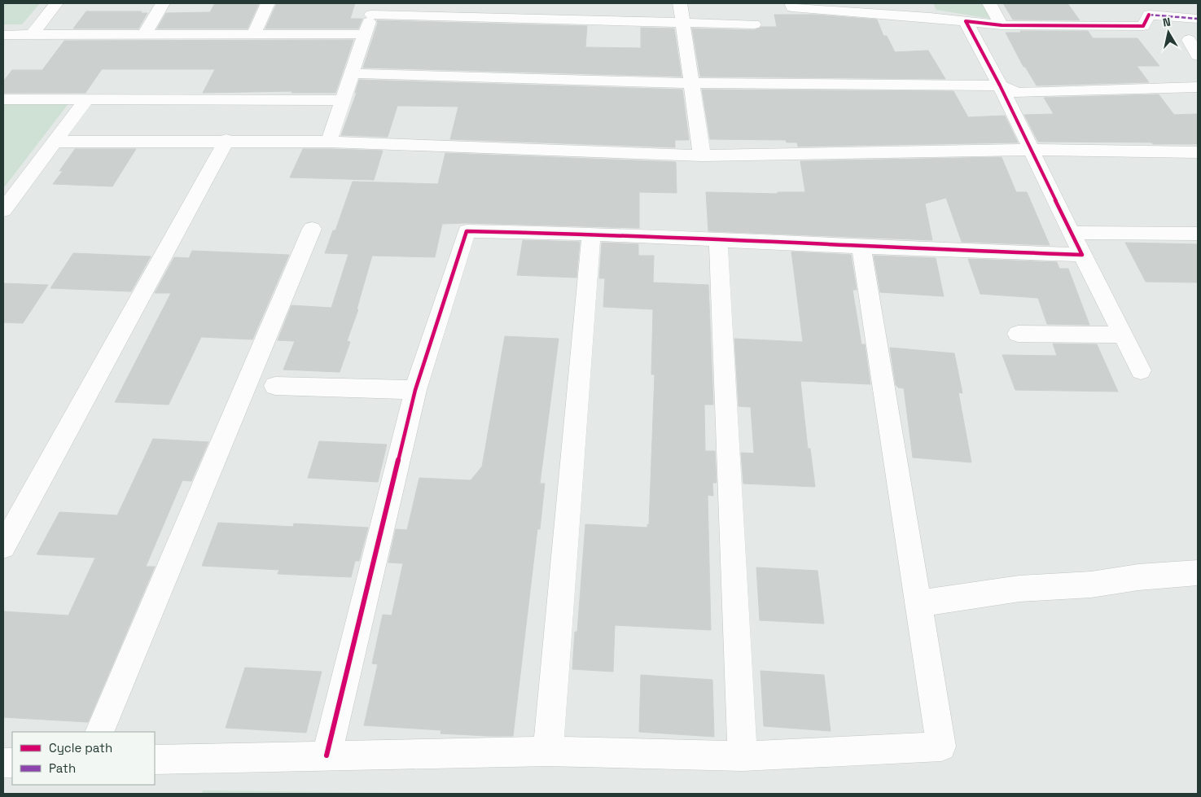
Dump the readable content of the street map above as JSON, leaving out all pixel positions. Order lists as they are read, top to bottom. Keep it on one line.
{"legend":["Cycle path","Path"],"north":"top"}
